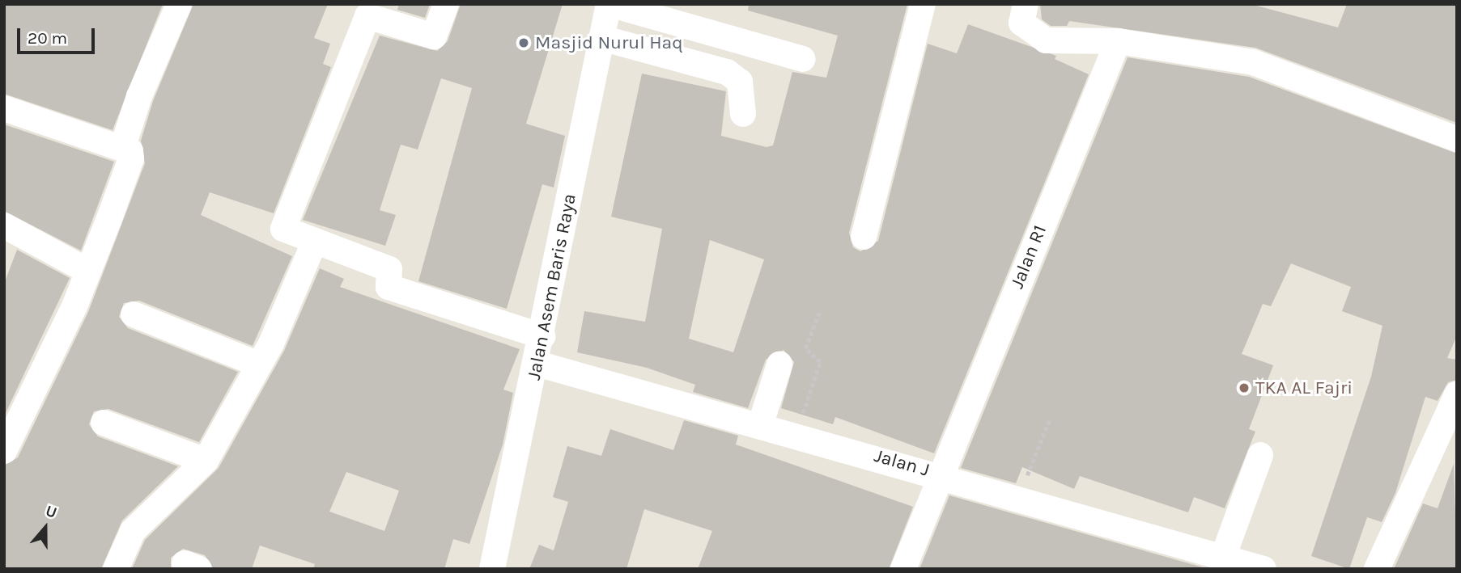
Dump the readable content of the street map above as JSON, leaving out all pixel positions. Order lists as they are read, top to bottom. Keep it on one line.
{"streets":{"street":["Jalan R1","Jalan Asem Baris Raya","Jalan J"]},"crossings":[["Jalan R1","Jalan J"],["Jalan Asem Baris Raya","Jalan J"]],"places":["Masjid Nurul Haq","TKA AL Fajri"],"scale_bar":"20 m","north":"top"}
